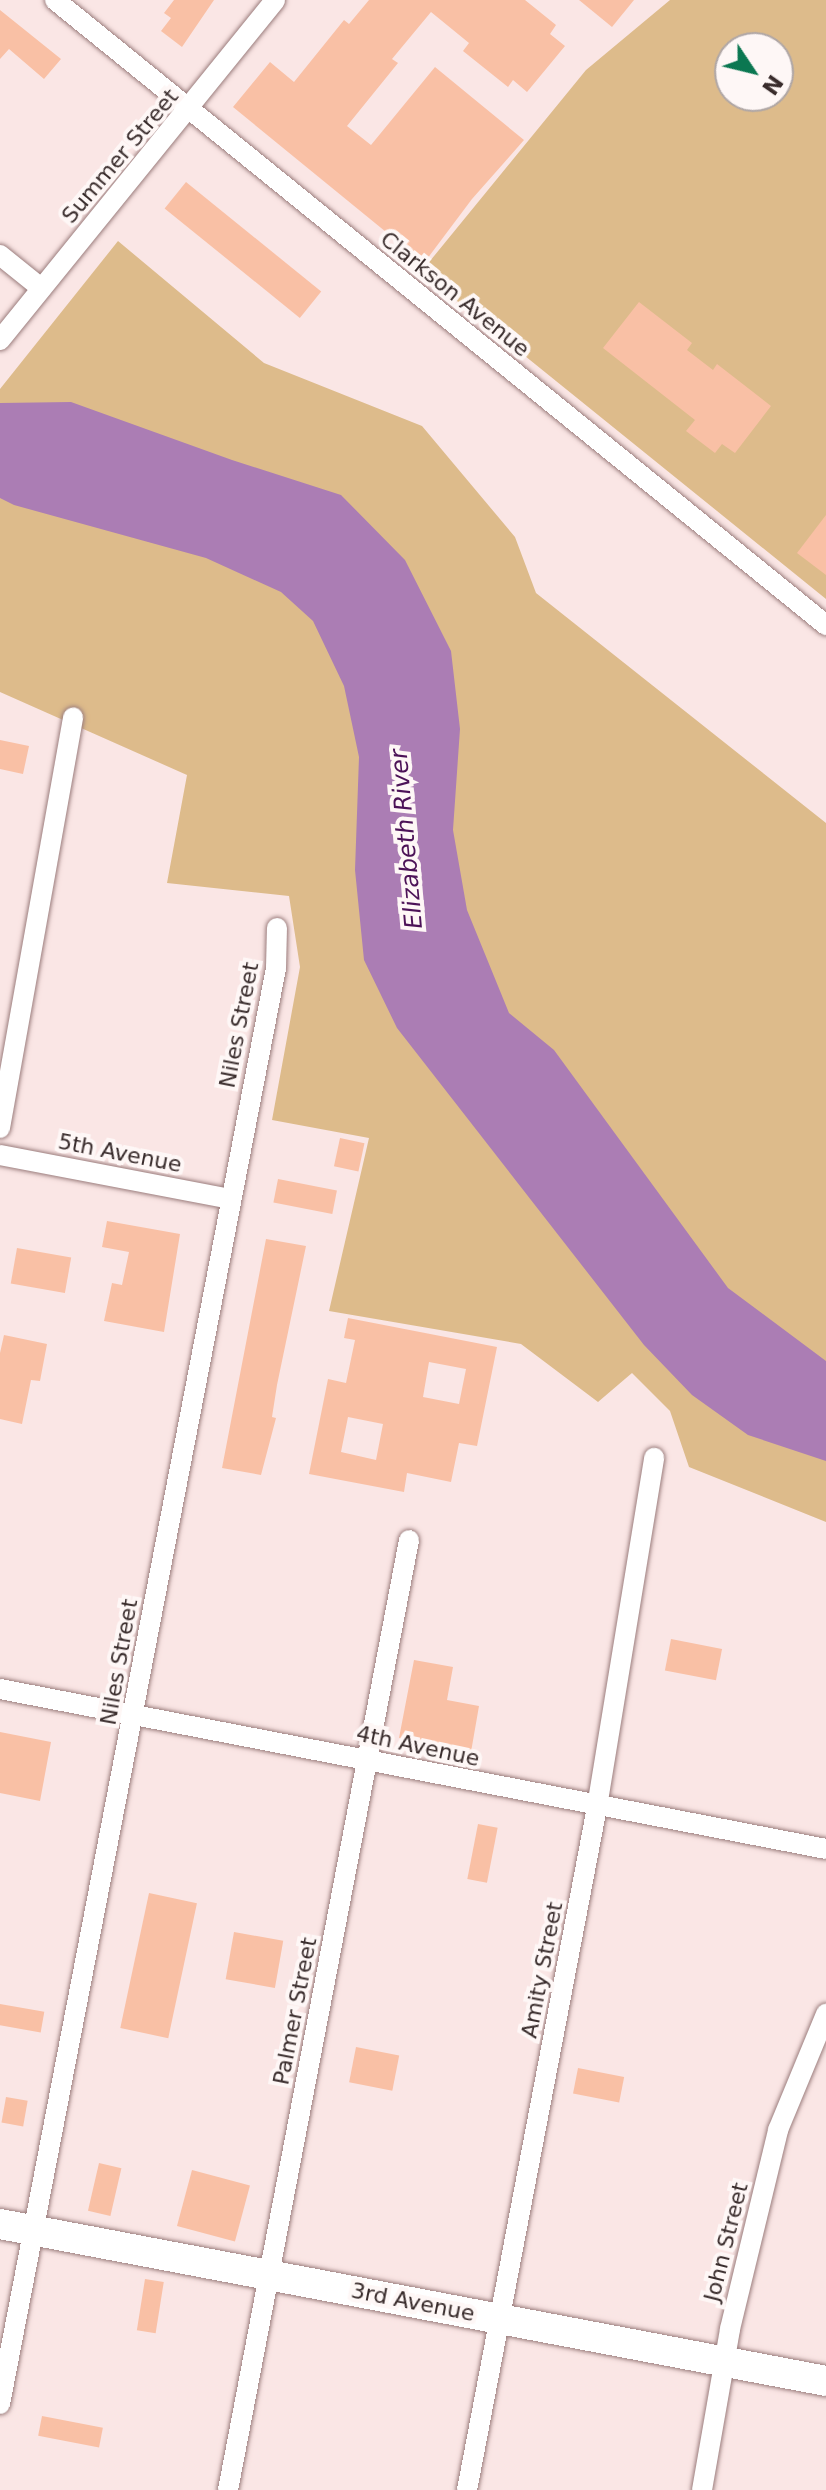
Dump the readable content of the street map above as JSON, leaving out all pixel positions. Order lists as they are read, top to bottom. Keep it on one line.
{"streets":{"street":["Summer Street","Clarkson Avenue","Niles Street","5th Avenue","4th Avenue","Amity Street","Palmer Street","John Street","3rd Avenue"]},"crossings":[["Summer Street","Clarkson Avenue"],["Niles Street","5th Avenue"],["Niles Street","4th Avenue"],["Niles Street","3rd Avenue"],["4th Avenue","Amity Street"],["4th Avenue","Palmer Street"],["Amity Street","3rd Avenue"],["Palmer Street","3rd Avenue"],["John Street","3rd Avenue"]],"water":["Elizabeth River"],"north":"bottom right"}
